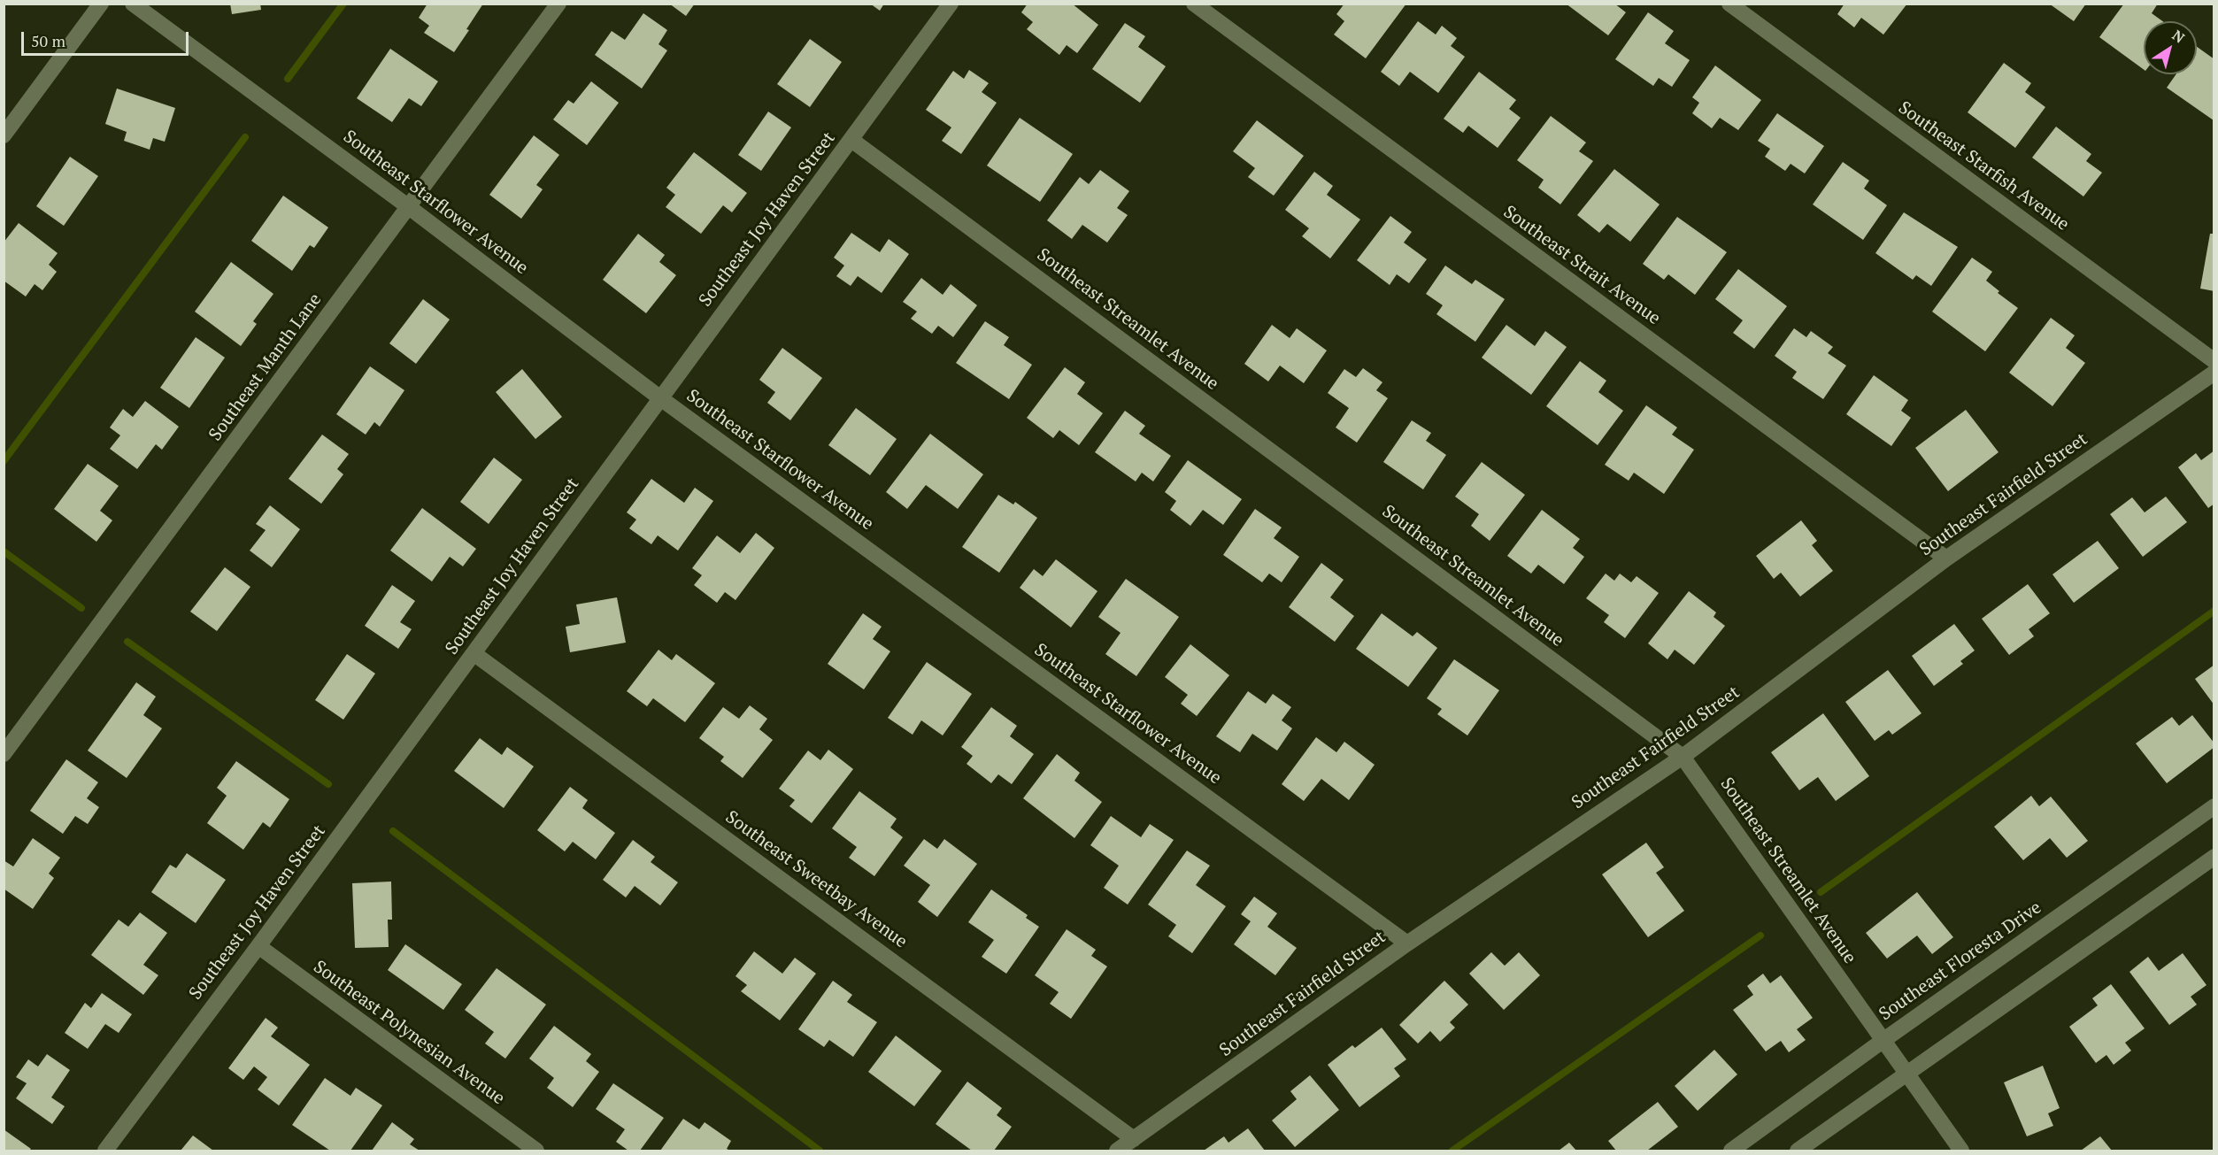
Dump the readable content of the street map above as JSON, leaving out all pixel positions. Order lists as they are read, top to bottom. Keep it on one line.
{"streets":{"street":["Southeast Starfish Avenue","Southeast Starflower Avenue","Southeast Joy Haven Street","Southeast Strait Avenue","Southeast Streamlet Avenue","Southeast Manth Lane","Southeast Fairfield Street","Southeast Sweetbay Avenue","Southeast Floresta Drive","Southeast Polynesian Avenue"]},"crossings":[["Southeast Starflower Avenue","Southeast Joy Haven Street"],["Southeast Starflower Avenue","Southeast Manth Lane"],["Southeast Starflower Avenue","Southeast Fairfield Street"],["Southeast Joy Haven Street","Southeast Streamlet Avenue"],["Southeast Joy Haven Street","Southeast Sweetbay Avenue"],["Southeast Joy Haven Street","Southeast Polynesian Avenue"],["Southeast Strait Avenue","Southeast Fairfield Street"],["Southeast Streamlet Avenue","Southeast Fairfield Street"],["Southeast Streamlet Avenue","Southeast Floresta Drive"],["Southeast Fairfield Street","Southeast Sweetbay Avenue"]],"scale_bar":"50 m","north":"top right"}
